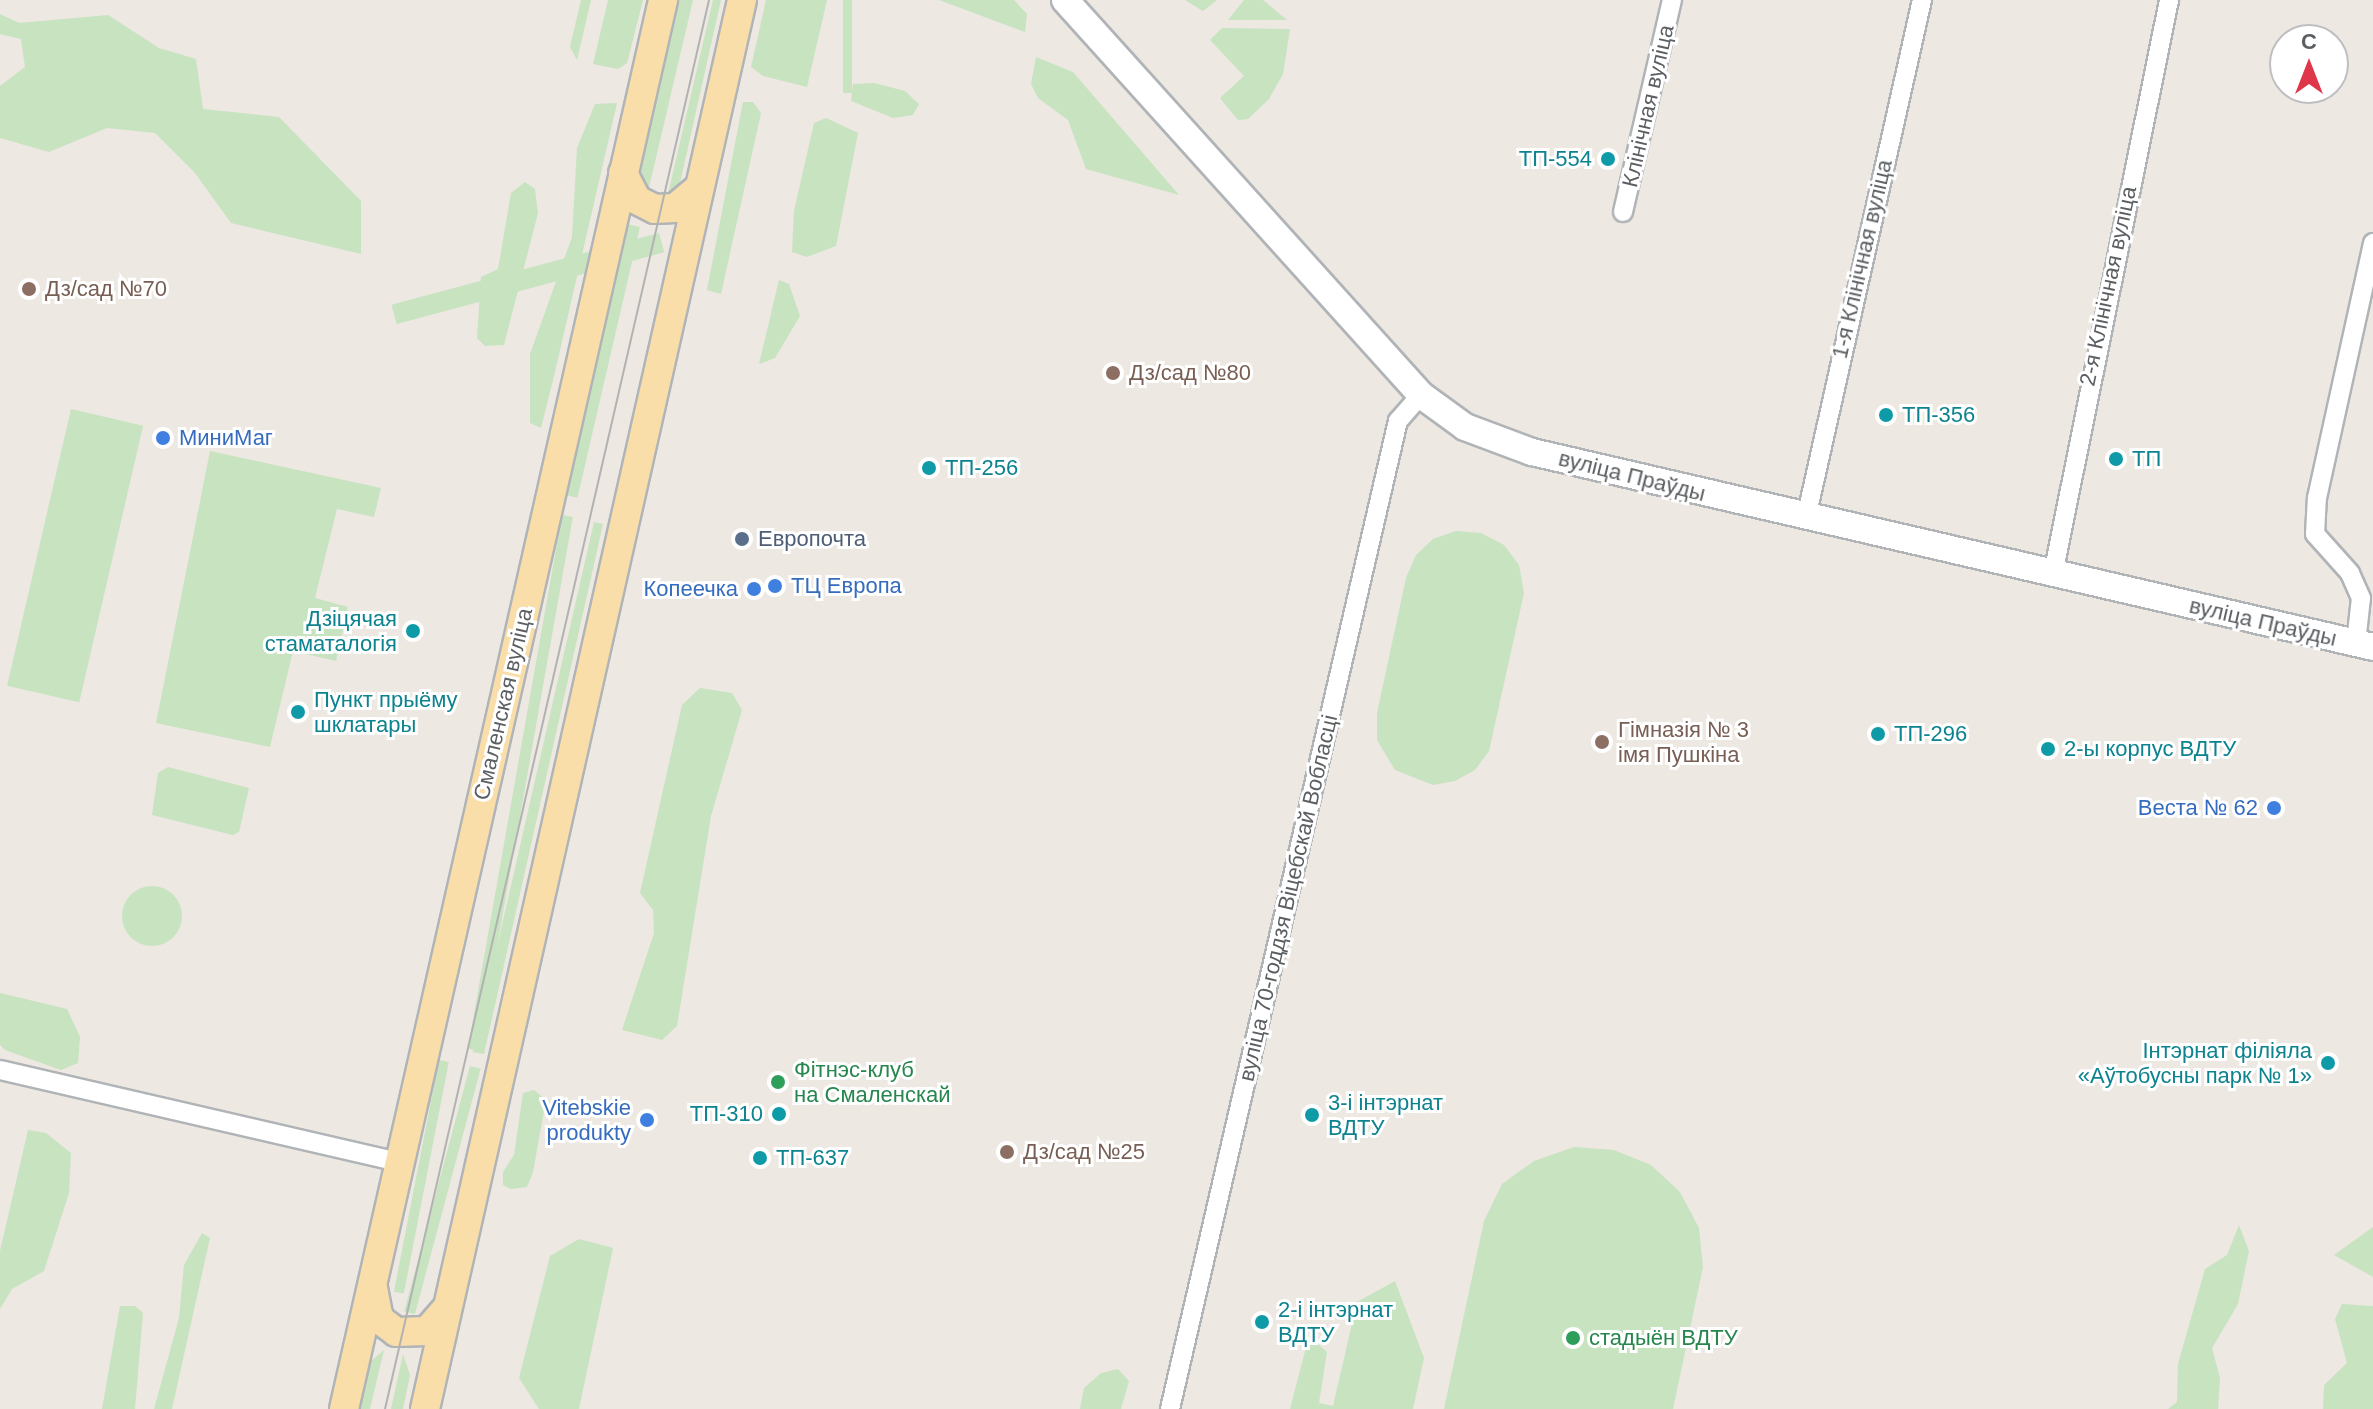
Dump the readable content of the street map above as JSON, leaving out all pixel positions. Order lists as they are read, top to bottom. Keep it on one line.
{"streets":{"main road":["вуліца Праўды","Смаленская вуліца"],"street":["Клінічная вуліца","1-я Клінічная вуліца","2-я Клінічная вуліца","вуліца 70-годдзя Віцебскай Вобласці"]},"crossings":[["1-я Клінічная вуліца","вуліца Праўды"],["2-я Клінічная вуліца","вуліца Праўды"],["вуліца Праўды","вуліца 70-годдзя Віцебскай Вобласці"]],"places":["ТП-554","Дз/сад №70","Дз/сад №80","ТП-356","МиниМаг","ТП","ТП-256","Европочта","ТЦ Европа","Копеечка","Дзіцячая стаматалогія","Пункт прыёму шклатары","ТП-296","Гімназія № 3 імя Пушкіна","2-ы корпус ВДТУ","Веста № 62","Інтэрнат філіяла «Аўтобусны парк № 1»","Фітнэс-клуб на Смаленскай","ТП-310","3-і інтэрнат ВДТУ","Vitebskie produkty","Дз/сад №25","ТП-637","2-і інтэрнат ВДТУ","стадыён ВДТУ"],"north":"top"}
